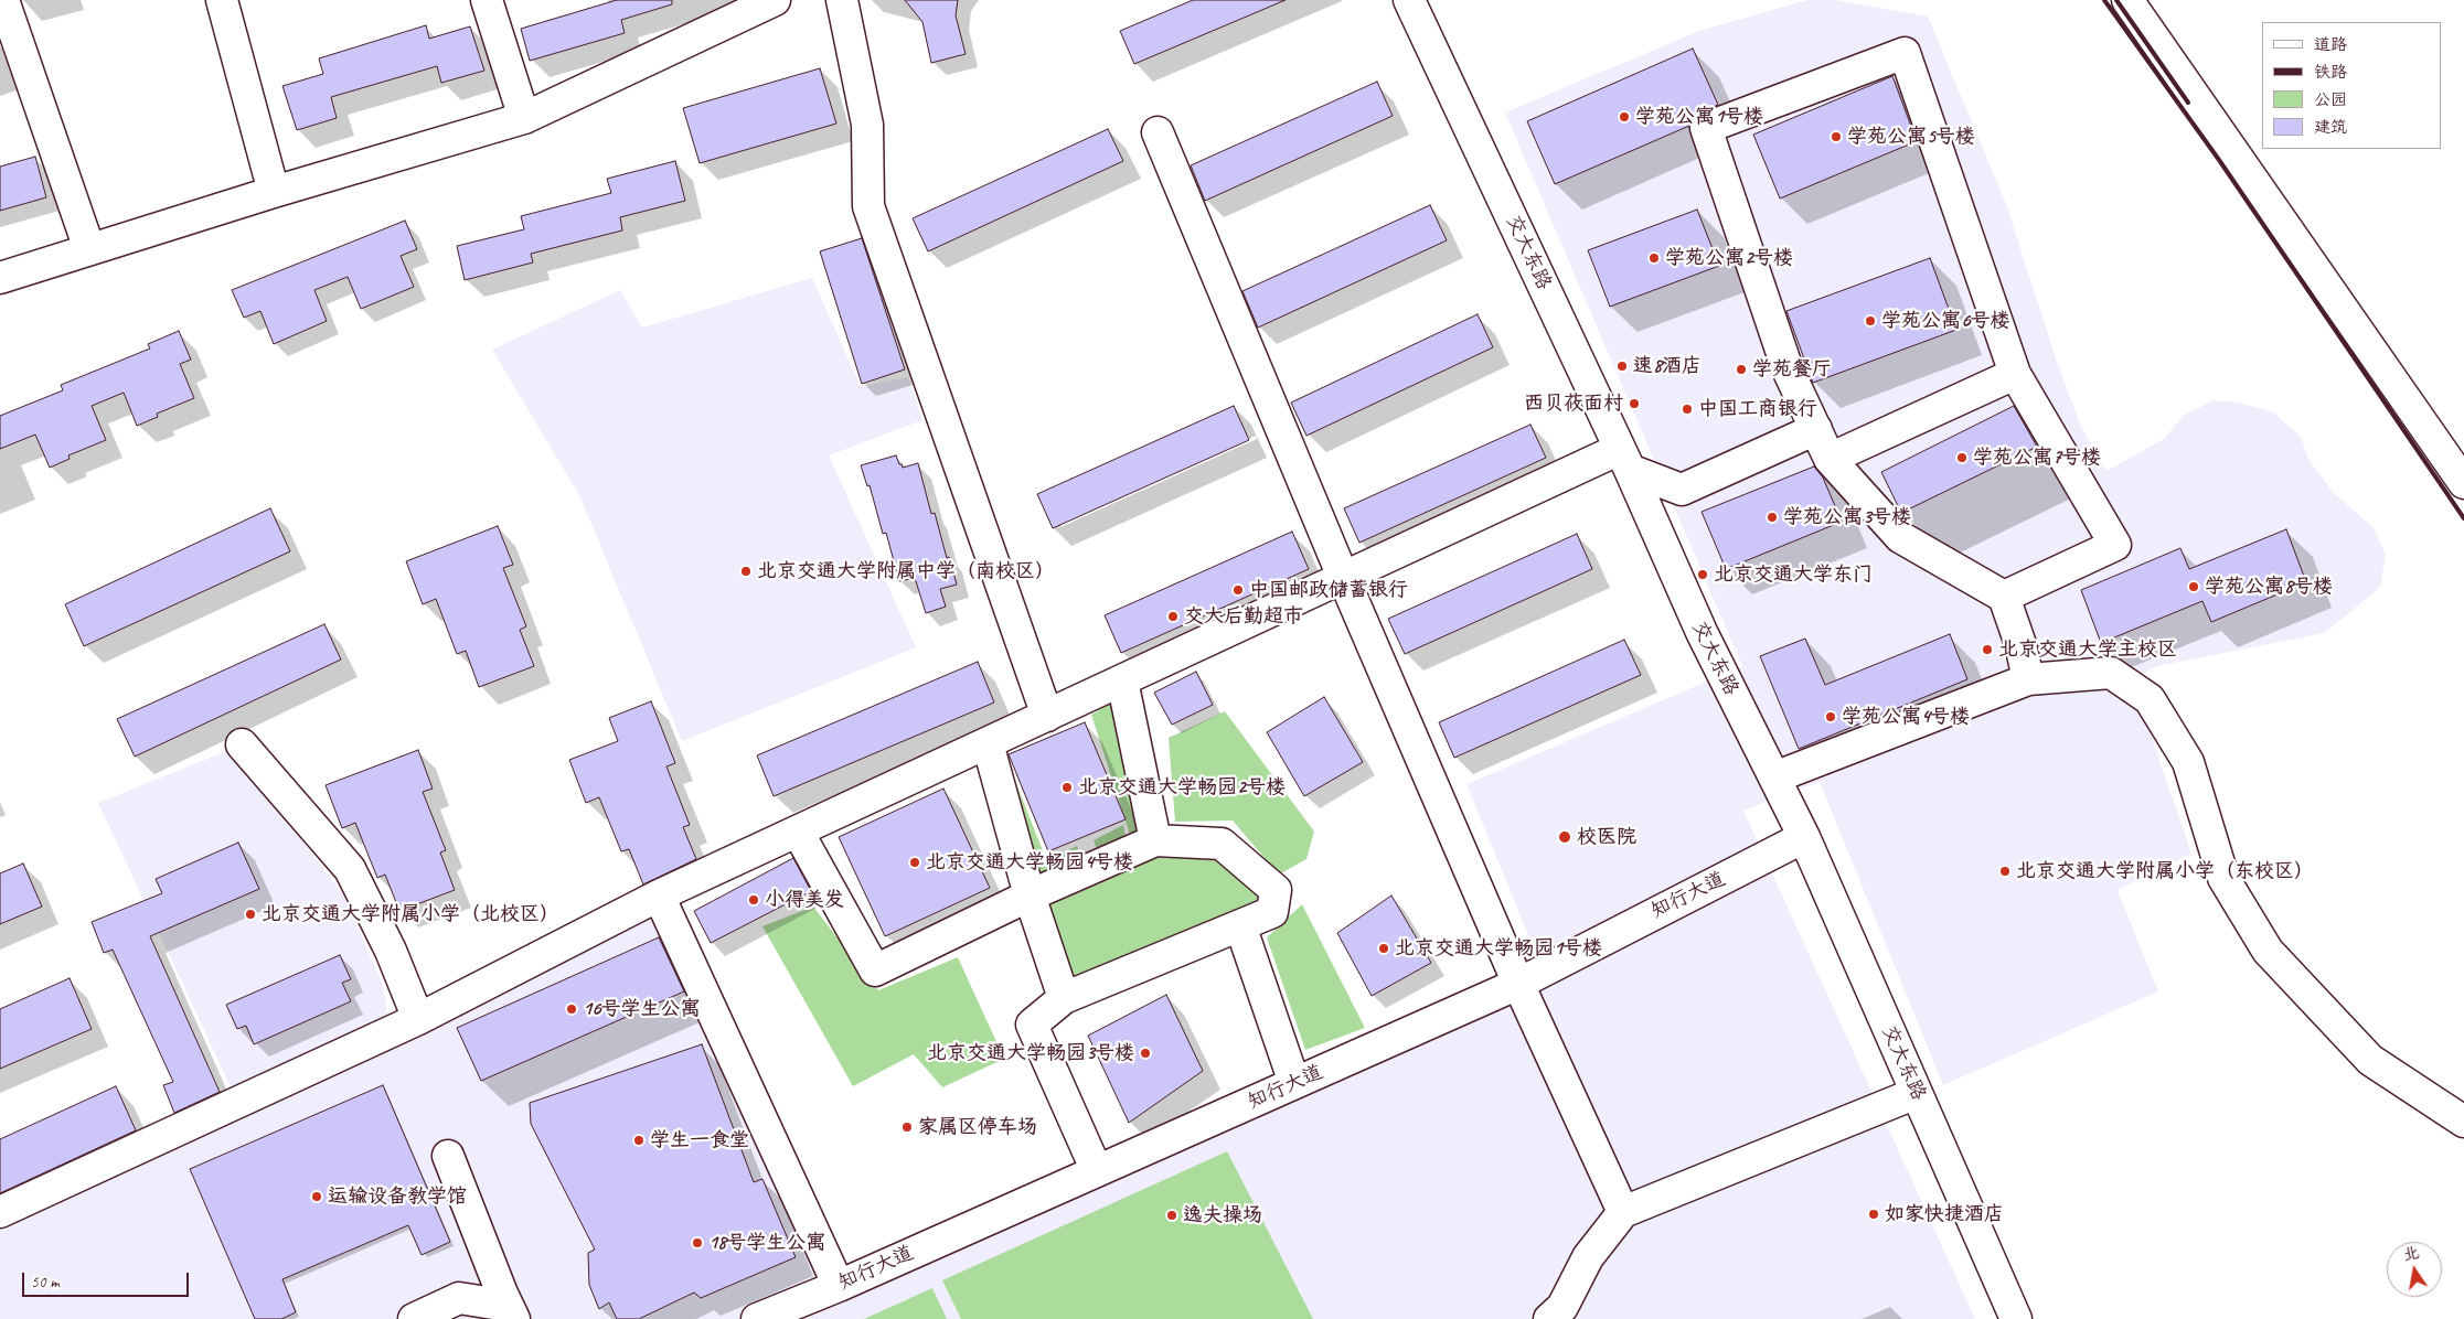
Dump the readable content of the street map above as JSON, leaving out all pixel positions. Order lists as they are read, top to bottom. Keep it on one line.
{"streets":{"street":["交大东路","知行大道"]},"crossings":[["交大东路","知行大道"]],"places":["学苑公寓1号楼","学苑公寓5号楼","学苑公寓2号楼","学苑公寓6号楼","速8酒店","学苑餐厅","西贝莜面村","中国工商银行","学苑公寓7号楼","学苑公寓3号楼","北京交通大学附属中学（南校区）","北京交通大学东门","学苑公寓8号楼","中国邮政储蓄银行","交大后勤超市","北京交通大学主校区","学苑公寓4号楼","北京交通大学畅园2号楼","校医院","北京交通大学畅园4号楼","北京交通大学附属小学（东校区）","小得美发","北京交通大学附属小学（北校区）","北京交通大学畅园1号楼","16号学生公寓","北京交通大学畅园3号楼","家属区停车场","学生一食堂","运输设备教学馆","如家快捷酒店","逸夫操场","18号学生公寓"],"legend":["道路","铁路","公园","建筑"],"scale_bar":"50 m","north":"top"}
